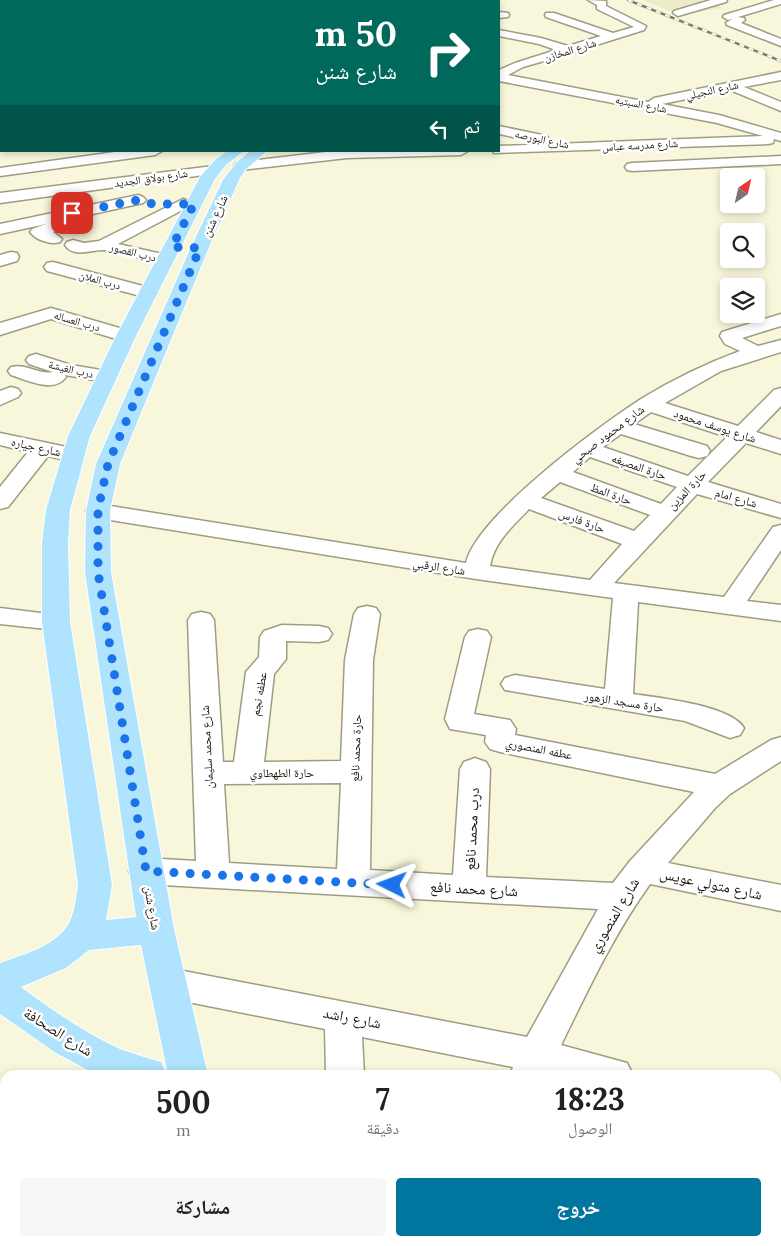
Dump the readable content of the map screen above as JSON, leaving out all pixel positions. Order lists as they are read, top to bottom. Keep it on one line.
{"streets":{"main road":["شارع شنن","شارع الصحافة"],"street":["شارع المخازن","شارع النجيلي","شارع السبتيه","شارع البورصه","شارع مدرسه عباس","شارع بولاق الجديد","درب القصور","درب الملان","درب العساله","درب الغيشة","شارع يوسف محمود","شارع محمود صبحي","شارع جياره","حارة المصبغه","حارة المزين","حارة المظ","شارع امام","حارة فارس","شارع الرقبي","عطفه نجم","حارة مسجد الزهور","شارع محمد سليمان","حارة محمد نافع","عطفه المنصوري","حارة الطهطاوي","درب محمد نافع","شارع متولي عويس","شارع محمد نافع","شارع المنصوري","شارع راشد"]},"crossings":[["شارع النجيلي","شارع السبتيه"],["شارع السبتيه","شارع مدرسه عباس"],["شارع البورصه","شارع مدرسه عباس"],["شارع بولاق الجديد","شارع شنن"],["شارع شنن","درب القصور"],["شارع شنن","درب الملان"],["شارع شنن","درب العساله"],["شارع شنن","درب الغيشة"],["شارع شنن","شارع جياره"],["شارع شنن","شارع الرقبي"],["شارع شنن","شارع محمد نافع"],["شارع شنن","شارع راشد"],["شارع يوسف محمود","شارع محمود صبحي"],["شارع يوسف محمود","حارة المزين"],["شارع محمود صبحي","حارة المصبغه"],["شارع محمود صبحي","حارة المظ"],["شارع محمود صبحي","حارة فارس"],["شارع محمود صبحي","شارع الرقبي"],["حارة المصبغه","حارة المزين"],["حارة المصبغه","شارع امام"],["حارة المزين","حارة المظ"],["حارة المزين","شارع امام"],["حارة المزين","حارة فارس"],["حارة المزين","شارع الرقبي"],["عطفه نجم","حارة الطهطاوي"],["شارع محمد سليمان","حارة الطهطاوي"],["شارع محمد سليمان","شارع محمد نافع"],["حارة محمد نافع","حارة الطهطاوي"],["حارة محمد نافع","شارع محمد نافع"],["عطفه المنصوري","شارع المنصوري"],["درب محمد نافع","شارع محمد نافع"],["شارع متولي عويس","شارع المنصوري"],["شارع محمد نافع","شارع المنصوري"],["شارع المنصوري","شارع راشد"]],"north":"top right","page":{"turn":["50 m","شارع شنن"],"then":"ثم","eta":["18:23","الوصول","7","دقيقة","500","m"],"buttons":["خروج","مشاركة"]}}
